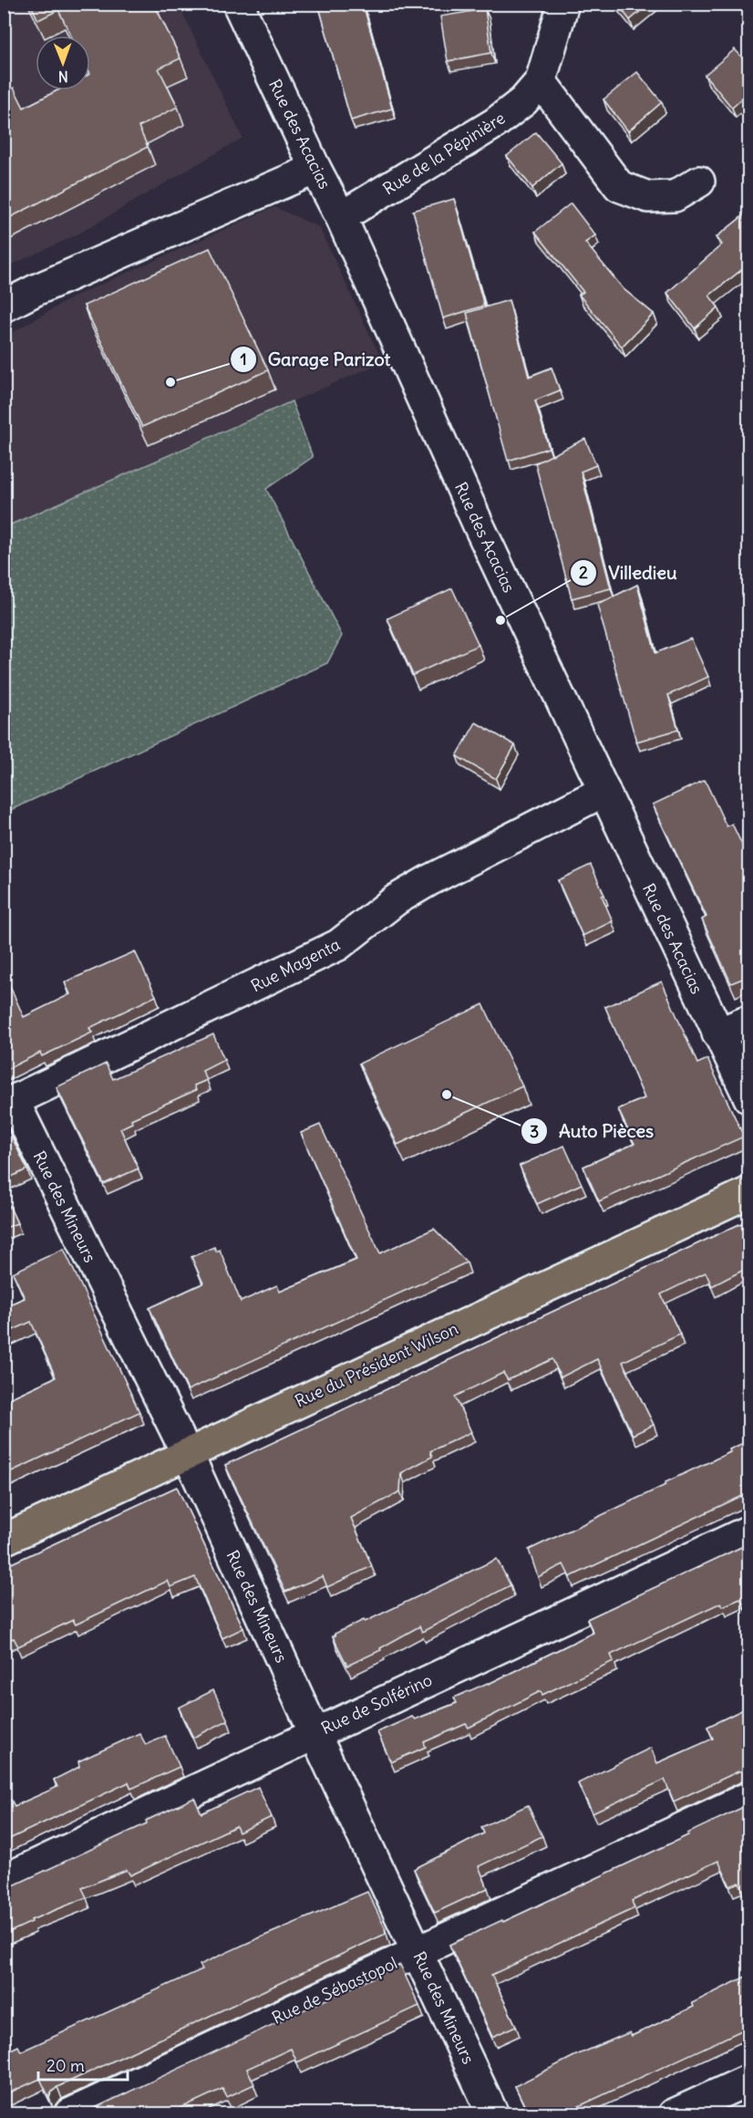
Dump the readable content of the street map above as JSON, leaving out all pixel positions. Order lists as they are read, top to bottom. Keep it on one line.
{"streets":{"main road":["Rue du Président Wilson"],"street":["Rue des Acacias","Rue de la Pépinière","Rue Magenta","Rue des Mineurs","Rue de Solférino","Rue de Sébastopol"]},"crossings":[["Rue des Acacias","Rue de la Pépinière"],["Rue des Acacias","Rue Magenta"],["Rue Magenta","Rue des Mineurs"],["Rue des Mineurs","Rue du Président Wilson"],["Rue des Mineurs","Rue de Solférino"],["Rue des Mineurs","Rue de Sébastopol"]],"places":["Garage Parizot","Villedieu","Auto Pièces"],"scale_bar":"20 m","north":"bottom"}
